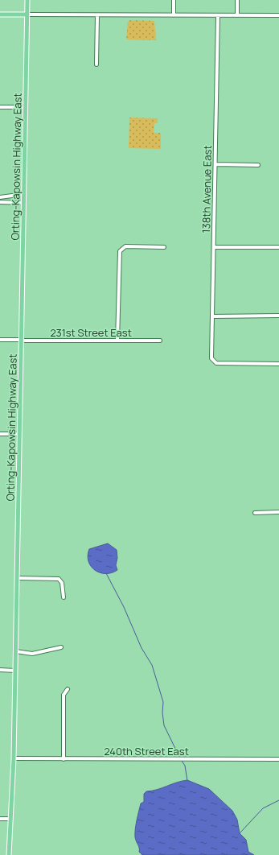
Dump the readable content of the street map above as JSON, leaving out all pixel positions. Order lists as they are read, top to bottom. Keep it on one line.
{"streets":{"main road":["Orting-Kapowsin Highway East"],"street":["138th Avenue East","231st Street East","240th Street East"]},"crossings":[["Orting-Kapowsin Highway East","231st Street East"],["Orting-Kapowsin Highway East","240th Street East"]]}
